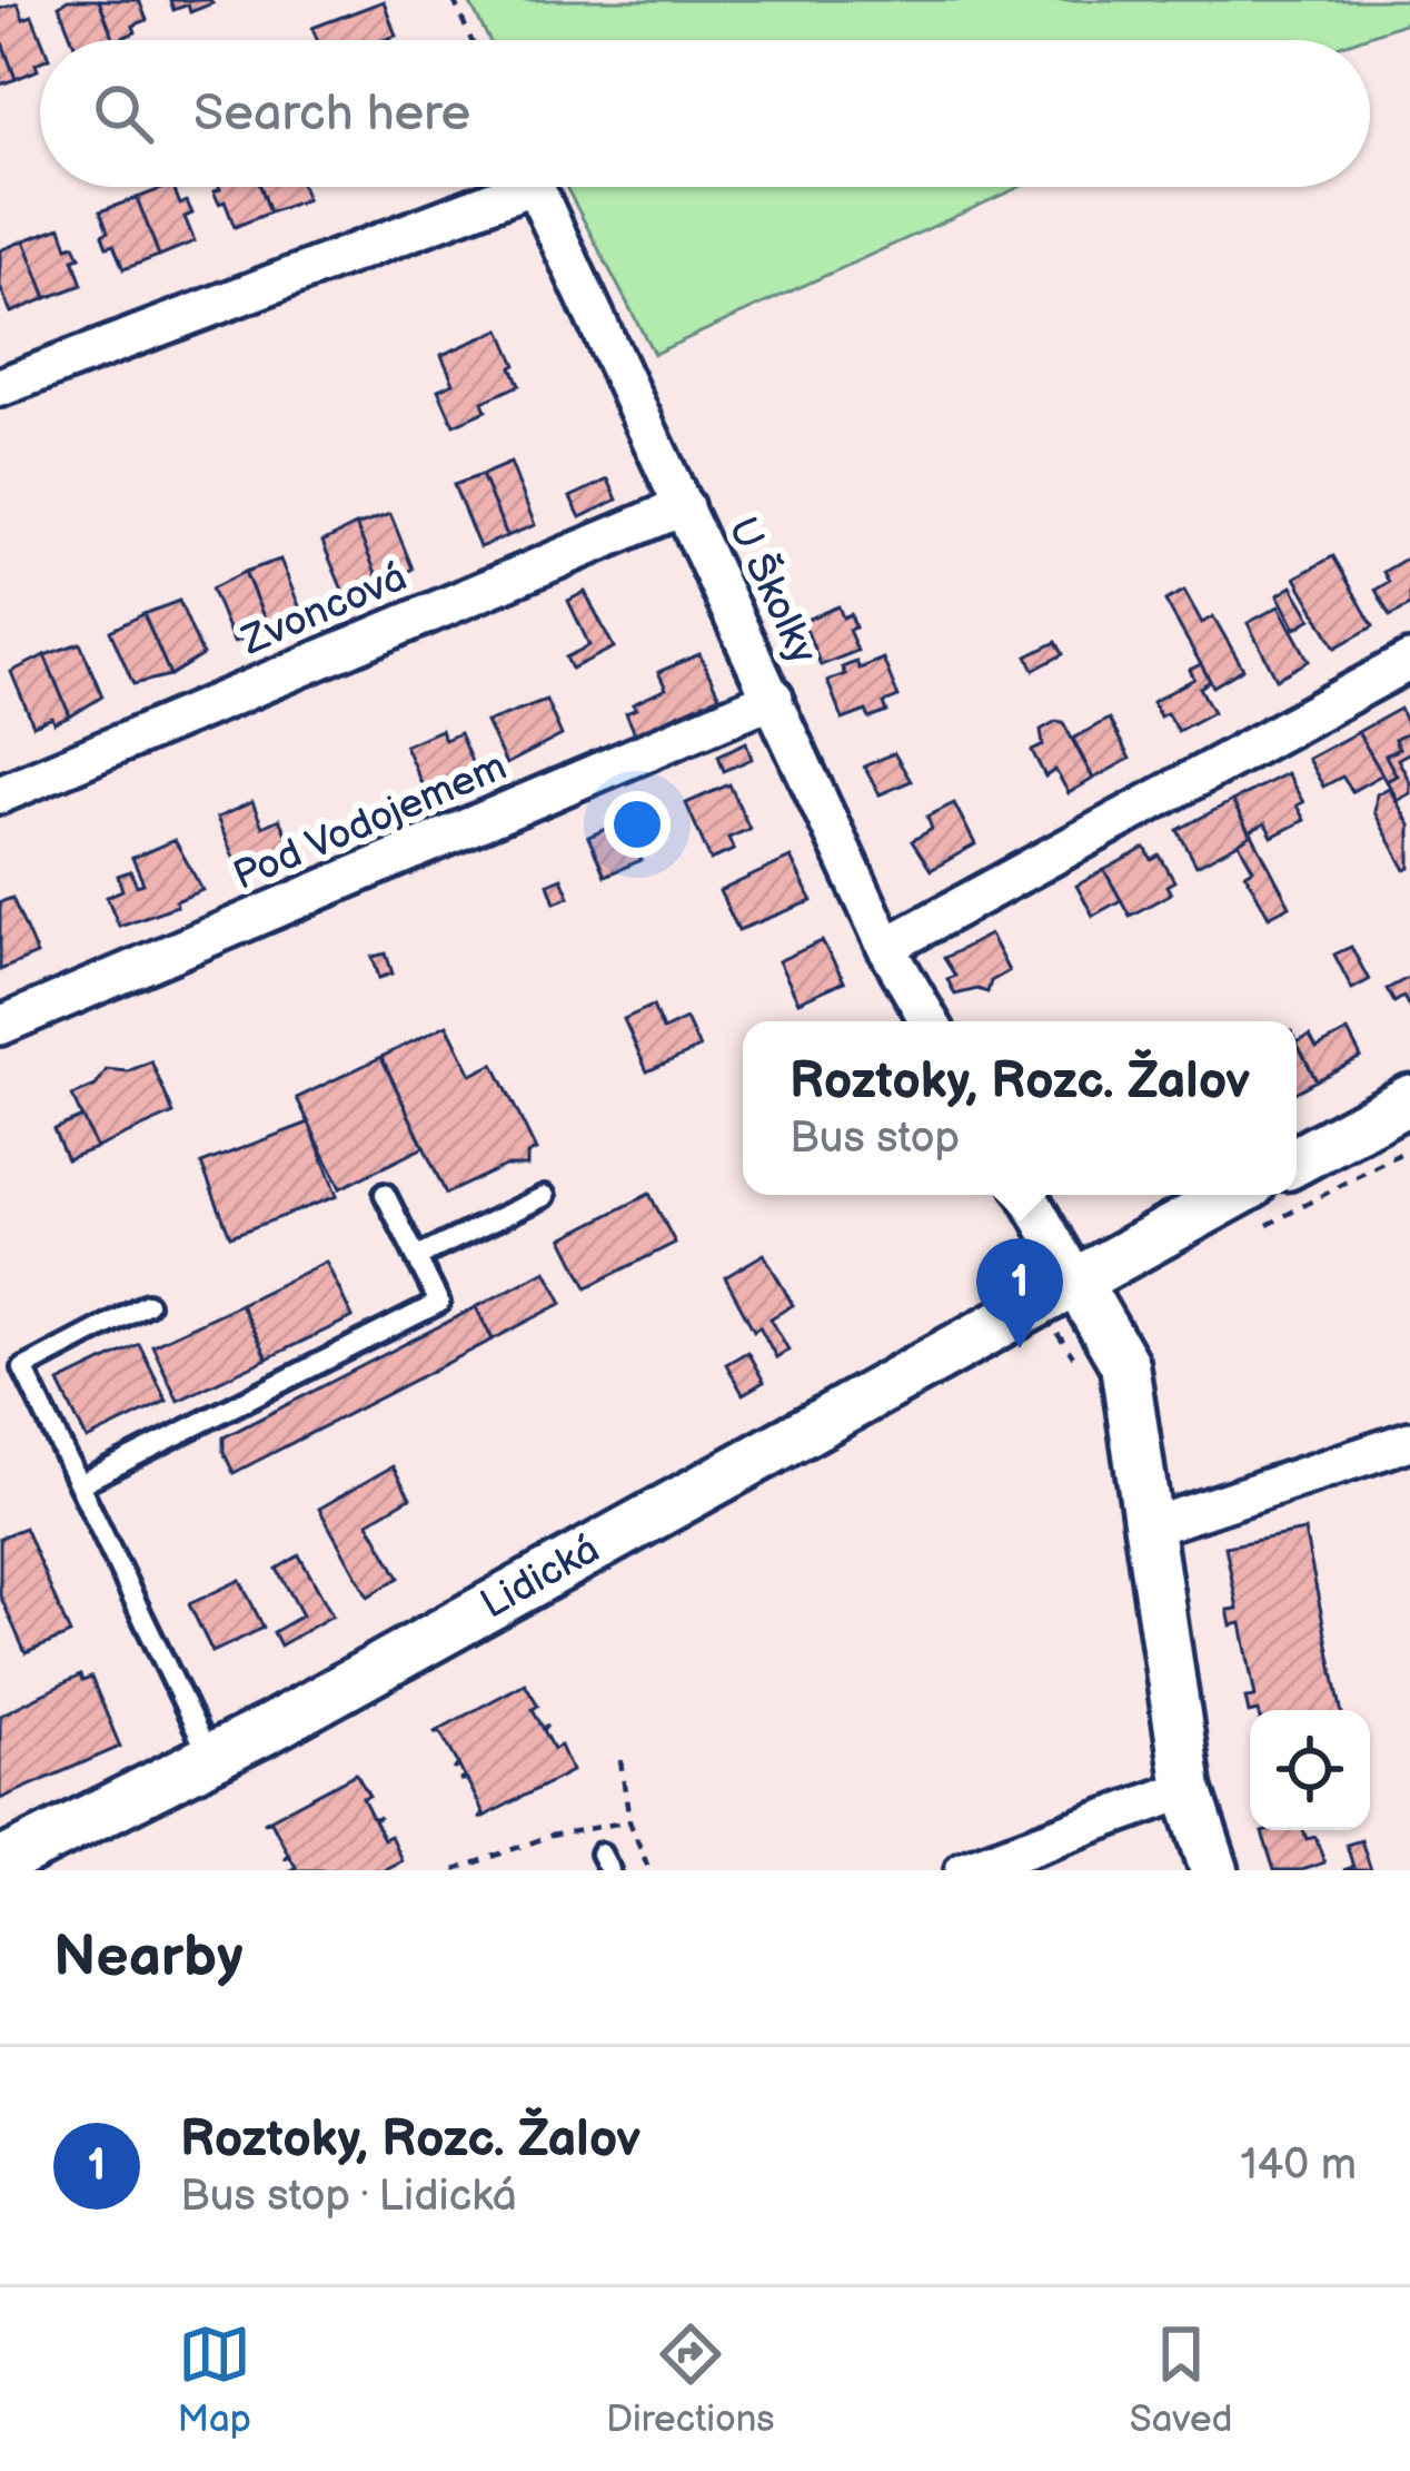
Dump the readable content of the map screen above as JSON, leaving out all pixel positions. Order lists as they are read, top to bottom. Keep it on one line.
{"streets":{"street":["U Školky","Zvoncová","Pod Vodojemem","Lidická"]},"crossings":[["U Školky","Zvoncová"],["U Školky","Pod Vodojemem"]],"page":{"search":"Search here","popup":["Roztoky, Rozc. Žalov","Bus stop"],"pins":"1","heading":"Nearby","list":[{"mark":"1","name":"Roztoky, Rozc. Žalov","note":"Bus stop · Lidická","value":"140 m"}],"nav":["Map","Directions","Saved"]}}
